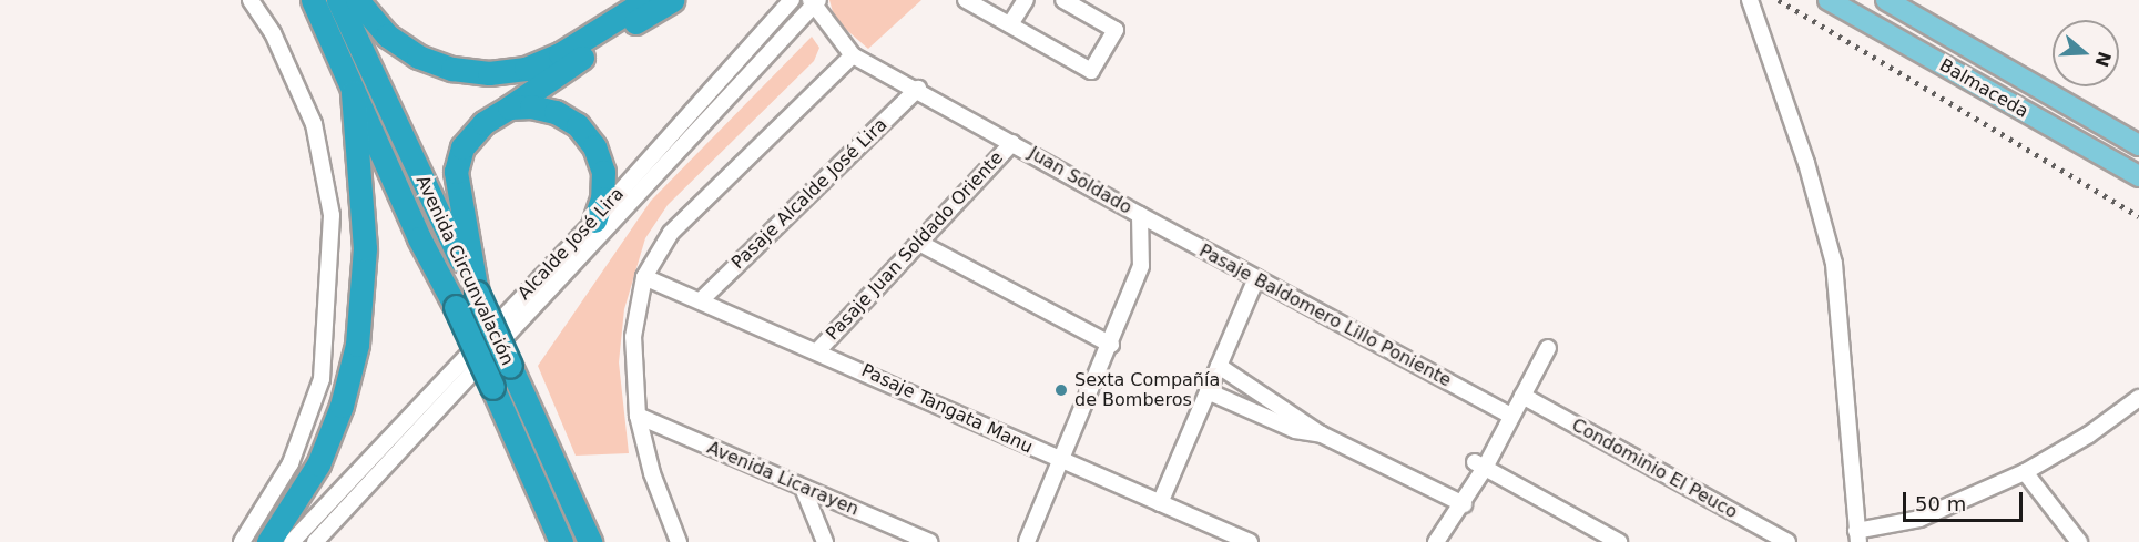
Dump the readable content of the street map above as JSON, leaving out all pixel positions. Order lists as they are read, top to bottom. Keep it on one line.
{"streets":{"highway":["Avenida Circunvalación"],"main road":["Balmaceda"],"street":["Juan Soldado","Pasaje Alcalde José Lira","Alcalde José Lira","Pasaje Juan Soldado Oriente","Pasaje Baldomero Lillo Poniente","Pasaje Tangata Manu","Condominio El Peuco","Avenida Licarayen"]},"crossings":[["Juan Soldado","Pasaje Alcalde José Lira"],["Juan Soldado","Alcalde José Lira"],["Juan Soldado","Pasaje Juan Soldado Oriente"],["Juan Soldado","Pasaje Baldomero Lillo Poniente"],["Juan Soldado","Pasaje Tangata Manu"],["Pasaje Alcalde José Lira","Pasaje Tangata Manu"],["Pasaje Juan Soldado Oriente","Pasaje Tangata Manu"]],"places":["Sexta Compañía de Bomberos"],"scale_bar":"50 m","north":"right"}
